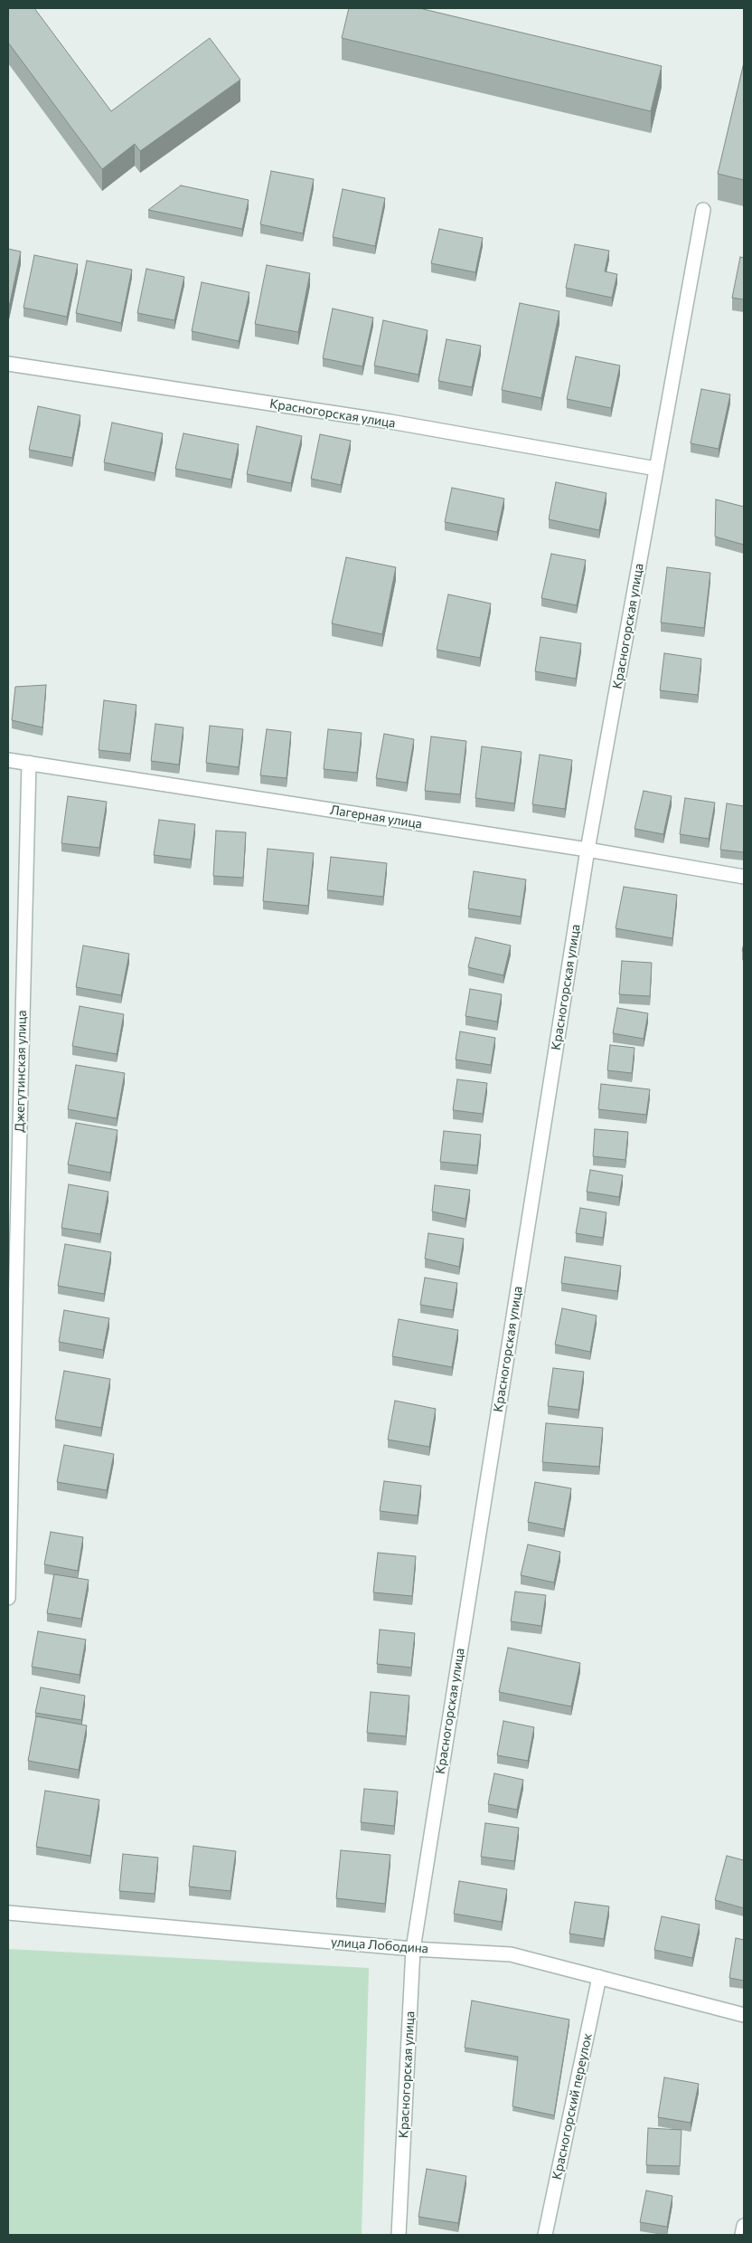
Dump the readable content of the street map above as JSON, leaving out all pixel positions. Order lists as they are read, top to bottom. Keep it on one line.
{"streets":{"street":["Красногорская улица","Лагерная улица","Джегутинская улица","улица Лободина","Красногорский переулок"]},"crossings":[["Красногорская улица","Лагерная улица"],["Красногорская улица","улица Лободина"],["Лагерная улица","Джегутинская улица"],["улица Лободина","Красногорский переулок"]]}
